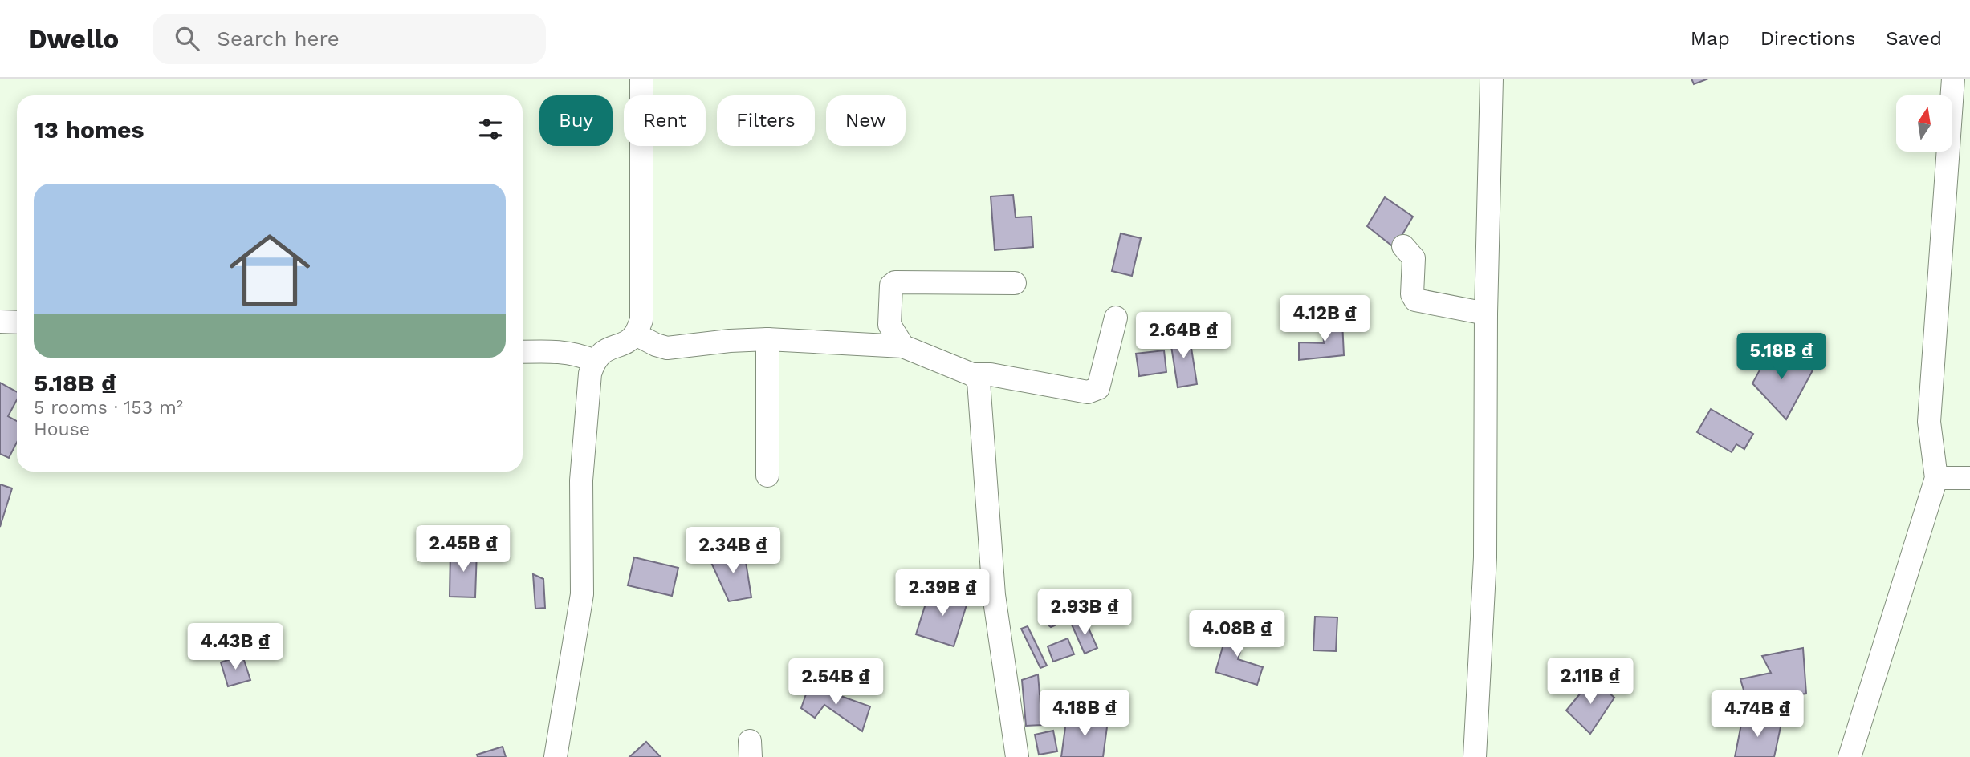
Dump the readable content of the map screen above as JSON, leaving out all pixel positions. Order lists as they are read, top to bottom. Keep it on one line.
{"north":"top","page":{"header":"Dwello","search":"Search here","nav":["Map","Directions","Saved"],"chip":["Buy","Rent","Filters","New"],"heading":"13 homes","list":[{"name":"5.18B ₫","note":"5 rooms · 153 m² · House"}],"price":["4.12B ₫","2.64B ₫","5.18B ₫","2.45B ₫","2.34B ₫","2.39B ₫","2.93B ₫","4.08B ₫","4.43B ₫","2.11B ₫","2.54B ₫","4.18B ₫","4.74B ₫"]}}
